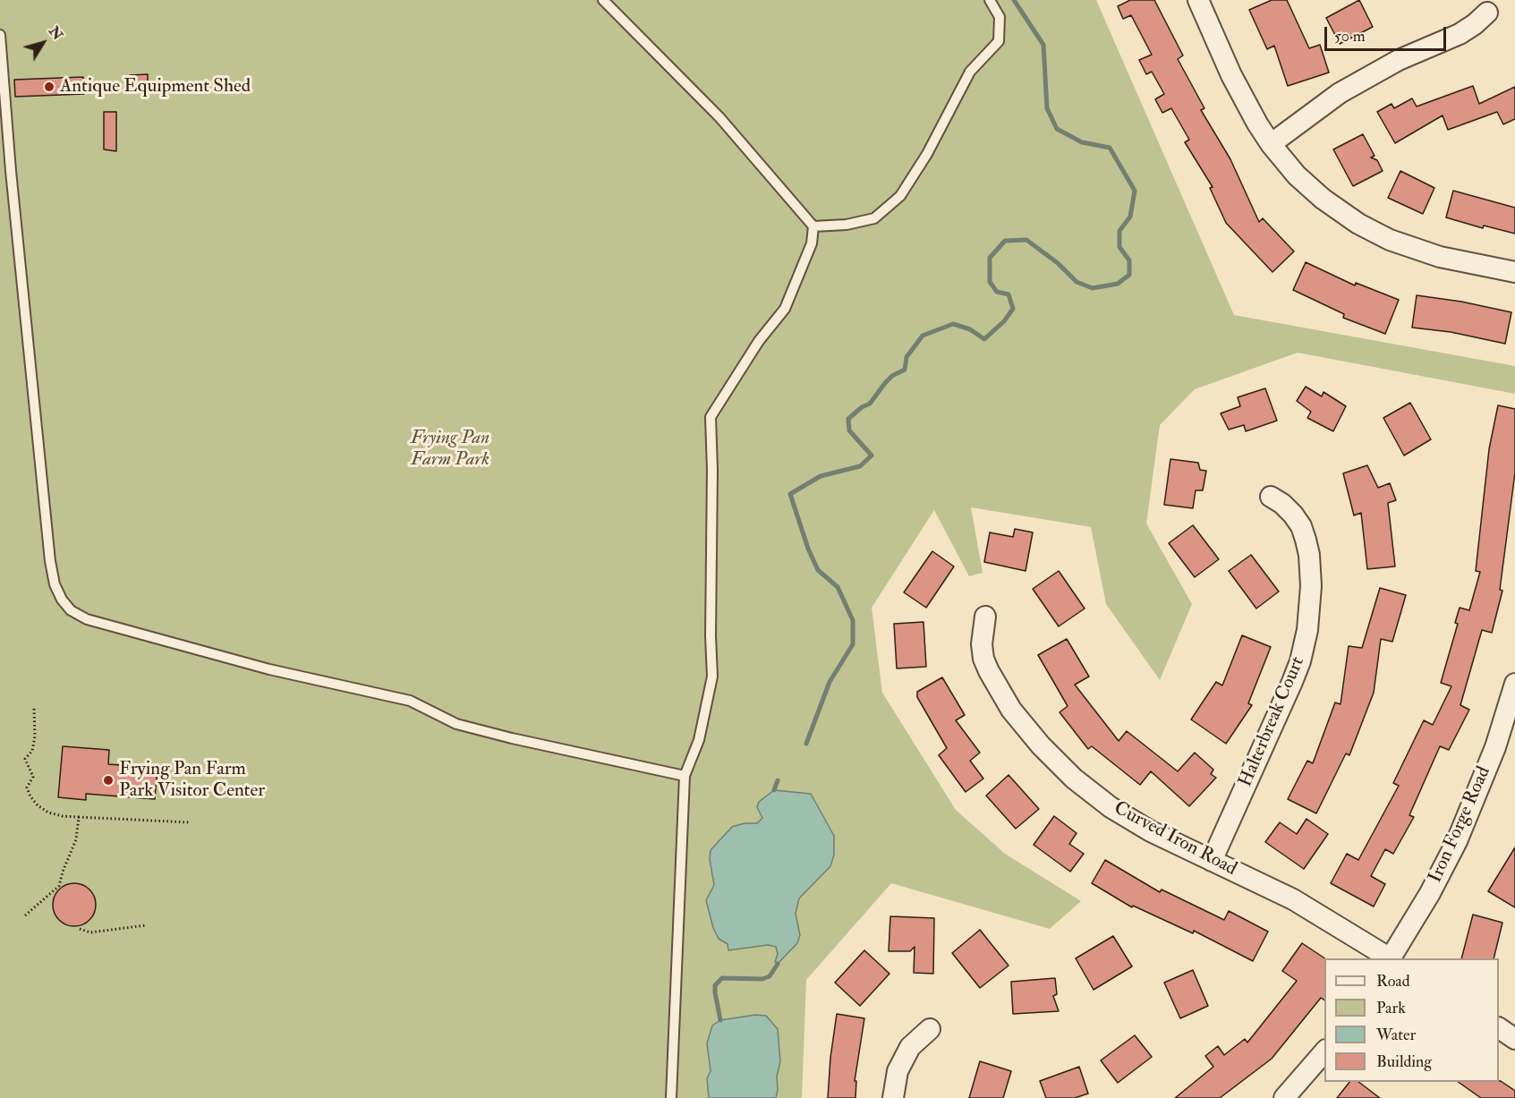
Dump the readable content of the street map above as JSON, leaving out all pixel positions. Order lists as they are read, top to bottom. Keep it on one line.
{"streets":{"street":["Halterbreak Court","Iron Forge Road","Curved Iron Road"]},"crossings":[["Halterbreak Court","Curved Iron Road"]],"parks":["Frying Pan Farm Park"],"places":["Antique Equipment Shed","Frying Pan Farm Park Visitor Center"],"legend":["Road","Park","Water","Building"],"scale_bar":"50 m","north":"top right"}
